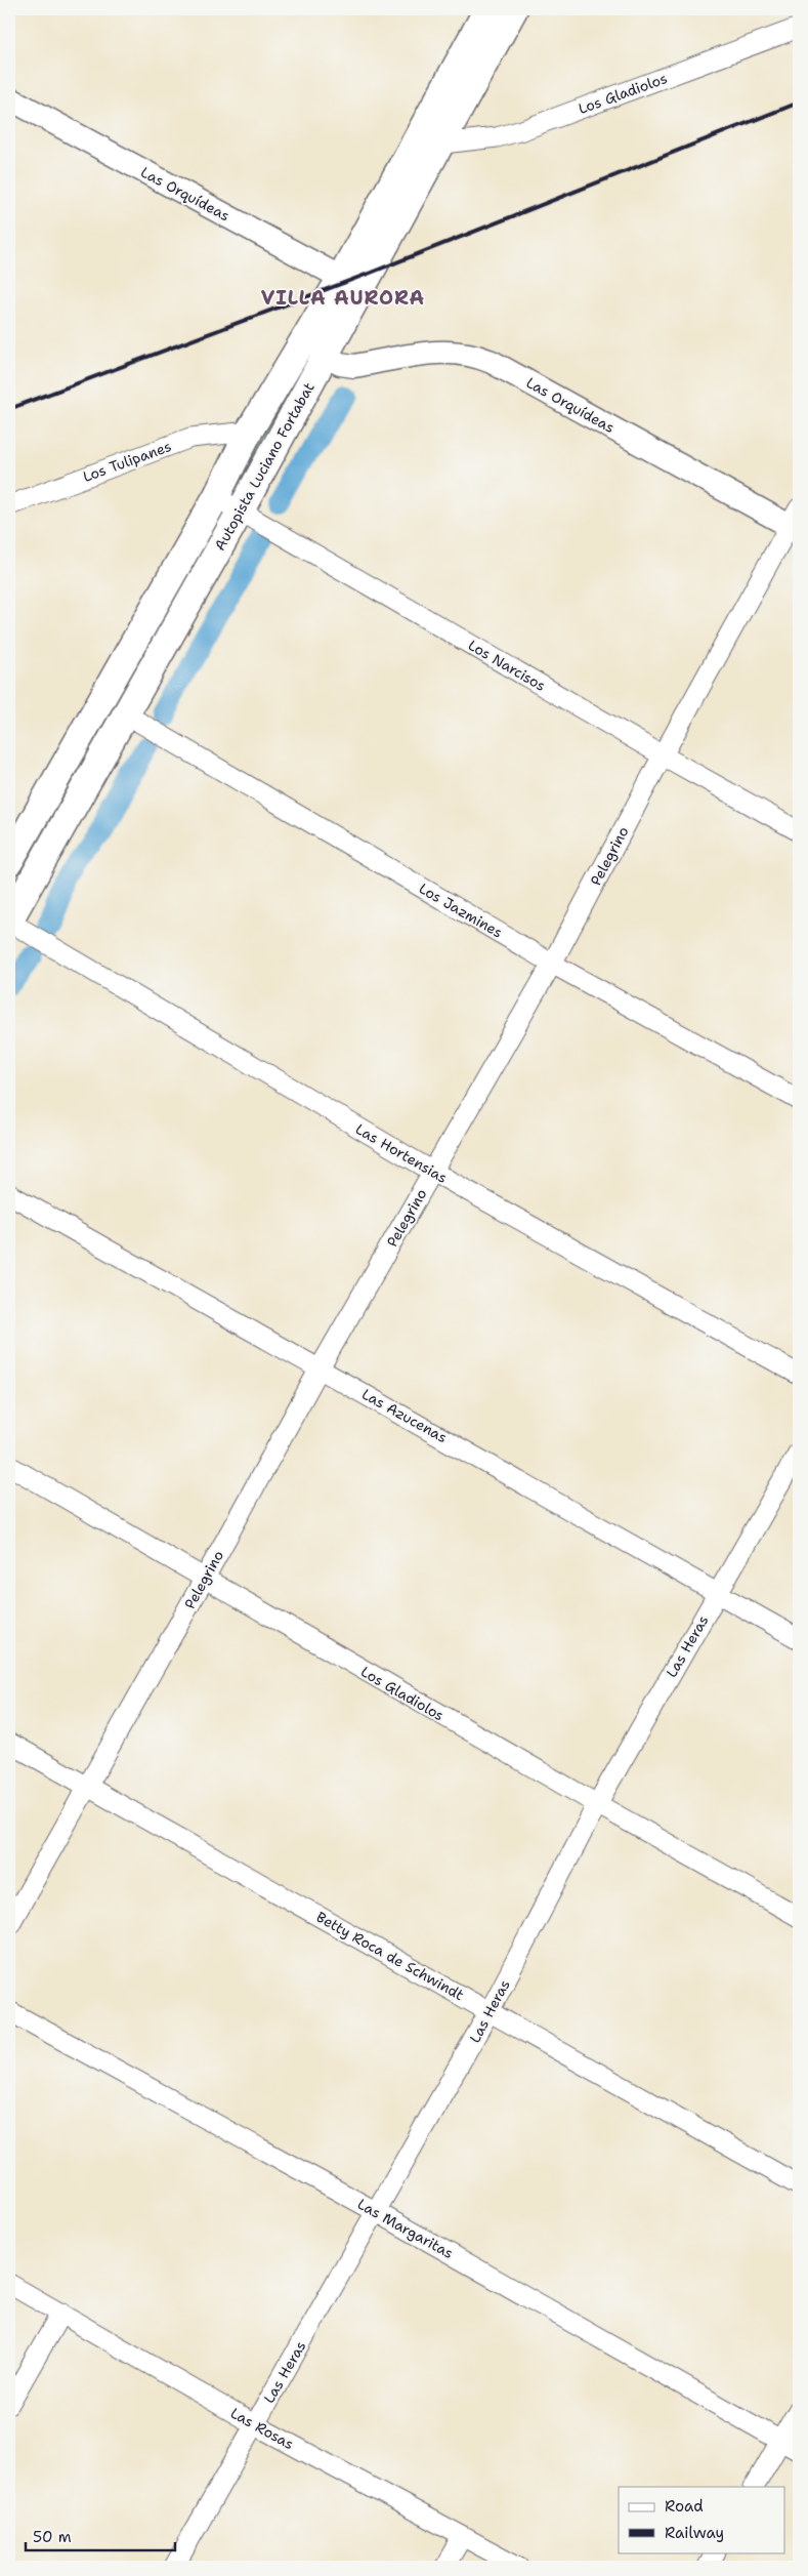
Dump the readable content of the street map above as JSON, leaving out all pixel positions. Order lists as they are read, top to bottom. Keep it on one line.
{"streets":{"main road":["Autopista Luciano Fortabat"],"street":["Los Gladiolos","Las Orquídeas","Los Tulipanes","Los Narcisos","Pelegrino","Los Jazmines","Las Hortensias","Las Azucenas","Las Heras","Betty Roca de Schwindt","Las Margaritas","Las Rosas"]},"crossings":[["Los Gladiolos","Autopista Luciano Fortabat"],["Los Gladiolos","Pelegrino"],["Los Gladiolos","Las Heras"],["Las Orquídeas","Autopista Luciano Fortabat"],["Las Orquídeas","Pelegrino"],["Los Tulipanes","Autopista Luciano Fortabat"],["Autopista Luciano Fortabat","Los Narcisos"],["Autopista Luciano Fortabat","Los Jazmines"],["Autopista Luciano Fortabat","Las Hortensias"],["Los Narcisos","Pelegrino"],["Pelegrino","Los Jazmines"],["Pelegrino","Las Hortensias"],["Pelegrino","Las Azucenas"],["Pelegrino","Betty Roca de Schwindt"],["Las Azucenas","Las Heras"],["Las Heras","Betty Roca de Schwindt"],["Las Heras","Las Margaritas"],["Las Heras","Las Rosas"]],"districts":["VILLA AURORA"],"legend":["Road","Railway"],"scale_bar":"50 m"}
